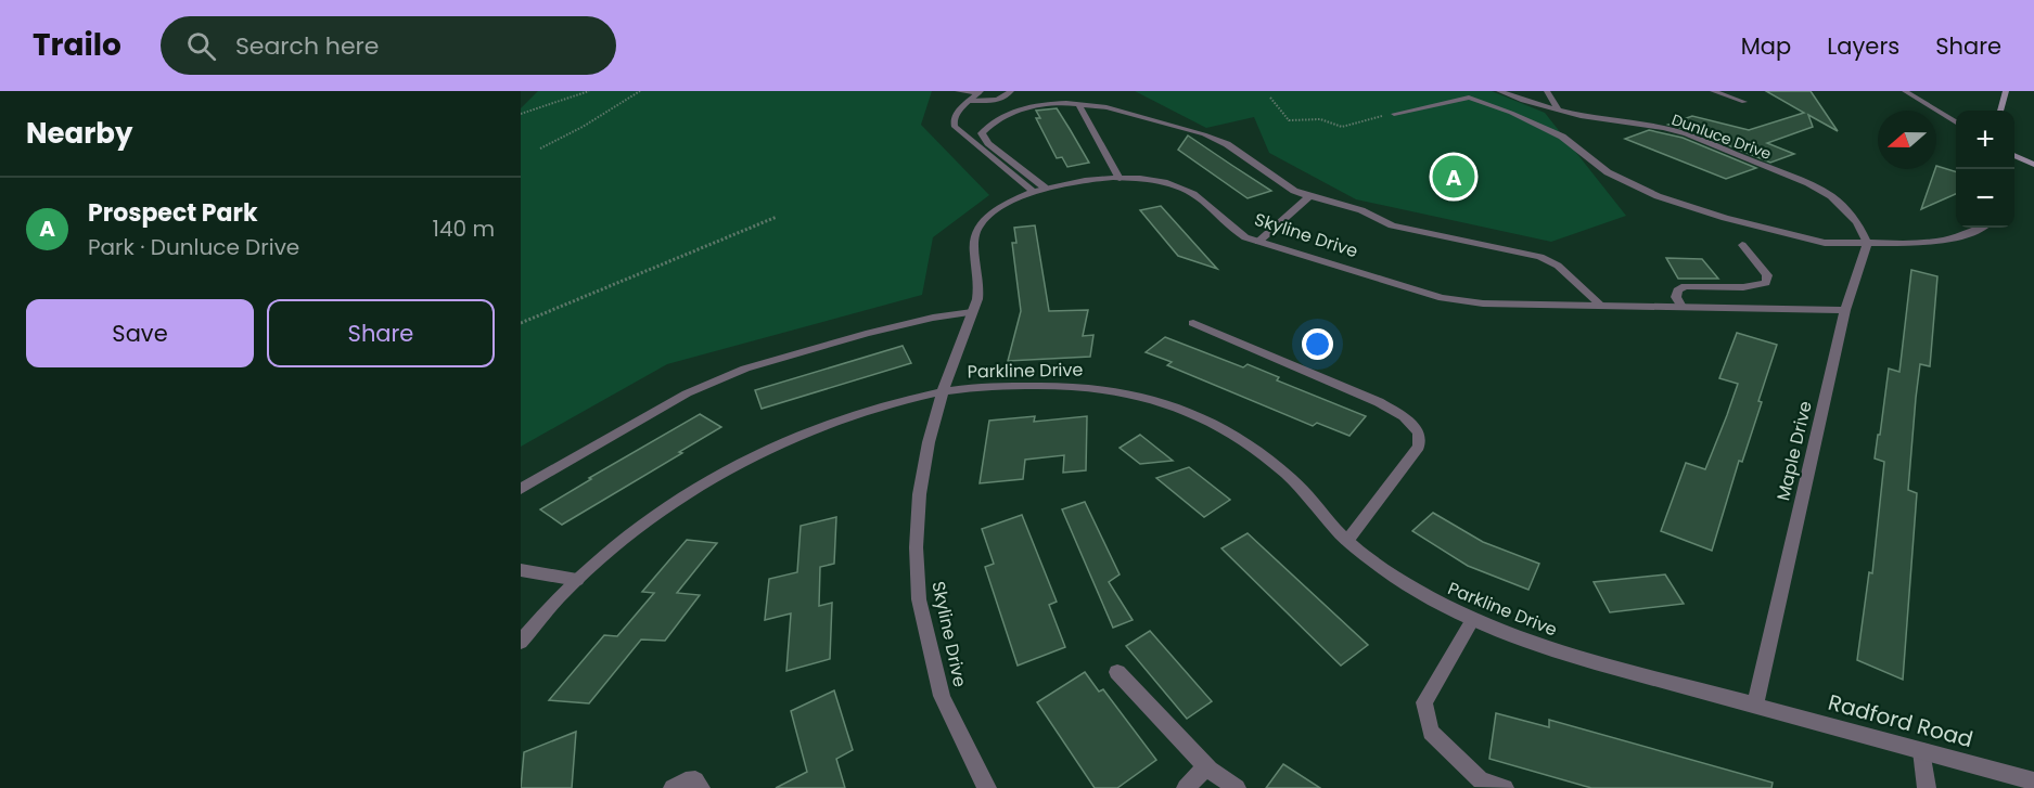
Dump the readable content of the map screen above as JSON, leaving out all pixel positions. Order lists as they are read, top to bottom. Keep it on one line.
{"streets":{"street":["Dunluce Drive","Skyline Drive","Parkline Drive","Maple Drive","Radford Road"]},"crossings":[["Dunluce Drive","Maple Drive"],["Skyline Drive","Parkline Drive"],["Skyline Drive","Maple Drive"],["Parkline Drive","Maple Drive"],["Parkline Drive","Radford Road"],["Maple Drive","Radford Road"]],"north":"left","page":{"header":"Trailo","search":"Search here","nav":["Map","Layers","Share"],"heading":"Nearby","map_buttons":["+","−"],"pins":"A","list":[{"mark":"A","name":"Prospect Park","note":"Park · Dunluce Drive","value":"140 m"}],"buttons":["Save","Share"]}}
